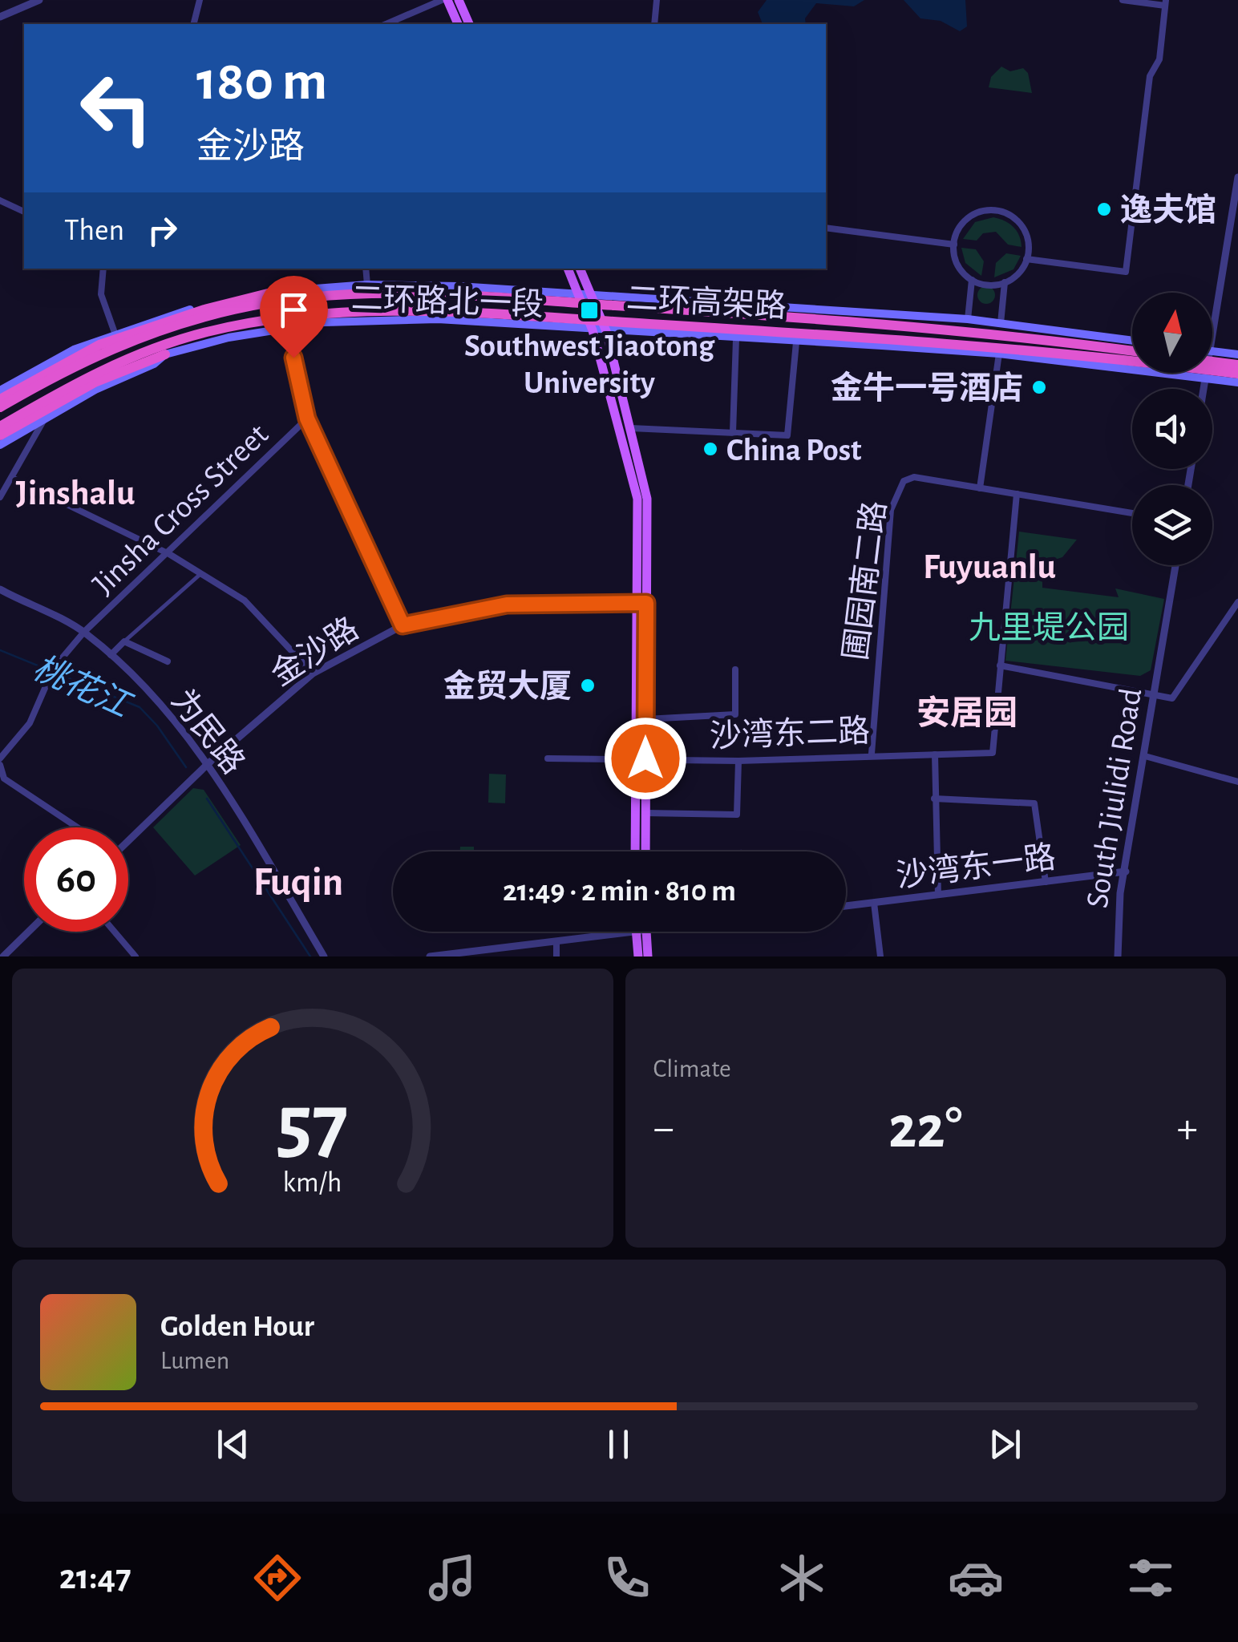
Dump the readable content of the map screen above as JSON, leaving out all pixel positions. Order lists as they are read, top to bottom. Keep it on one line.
{"streets":{"highway":["二环高架路"],"main road":["二环路北一段"],"street":["Jinsha Cross Street","圃园南二路","金沙路","为民路","沙湾东二路","South Jiulidi Road","沙湾东一路"]},"crossings":[["Jinsha Cross Street","为民路"],["圃园南二路","沙湾东二路"],["金沙路","为民路"],["South Jiulidi Road","沙湾东一路"]],"districts":["Jinshalu","Fuyuanlu","安居园","Fuqin"],"water":["桃花江"],"parks":["九里堤公园"],"places":{"other":["逸夫馆","金牛一号酒店","China Post","金贸大厦"],"transit":["Southwest Jiaotong University"]},"north":"top","page":{"turn":["180 m","金沙路"],"then":"Then","limit":"60","trip":"21:49 · 2 min · 810 m","tile":"Climate","heat":["−","22°","+"],"song":["Golden Hour","Lumen"],"tabs":"21:47","gauge":["57","km/h"]}}
